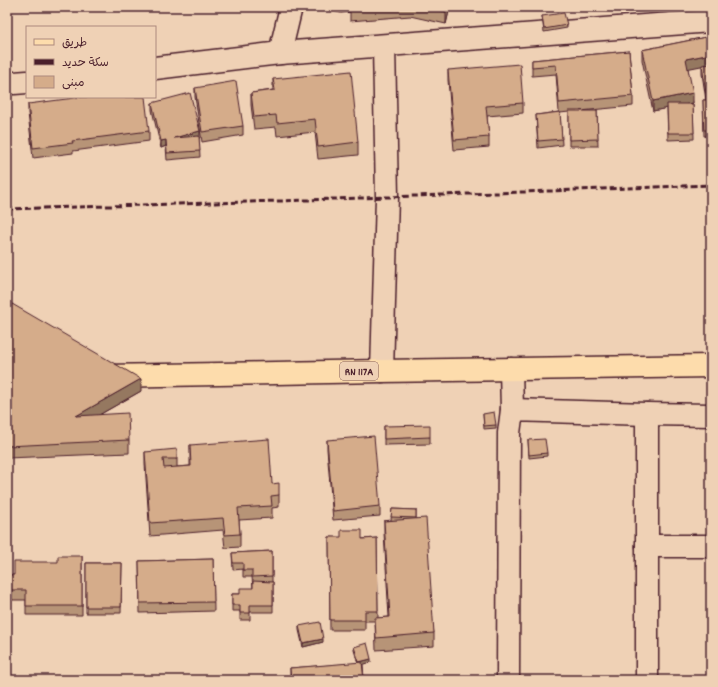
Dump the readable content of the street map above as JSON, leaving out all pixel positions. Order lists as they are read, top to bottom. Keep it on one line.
{"streets":{"main road":["RN 117A"]},"legend":["طريق","سكة حديد","مبنى"]}
